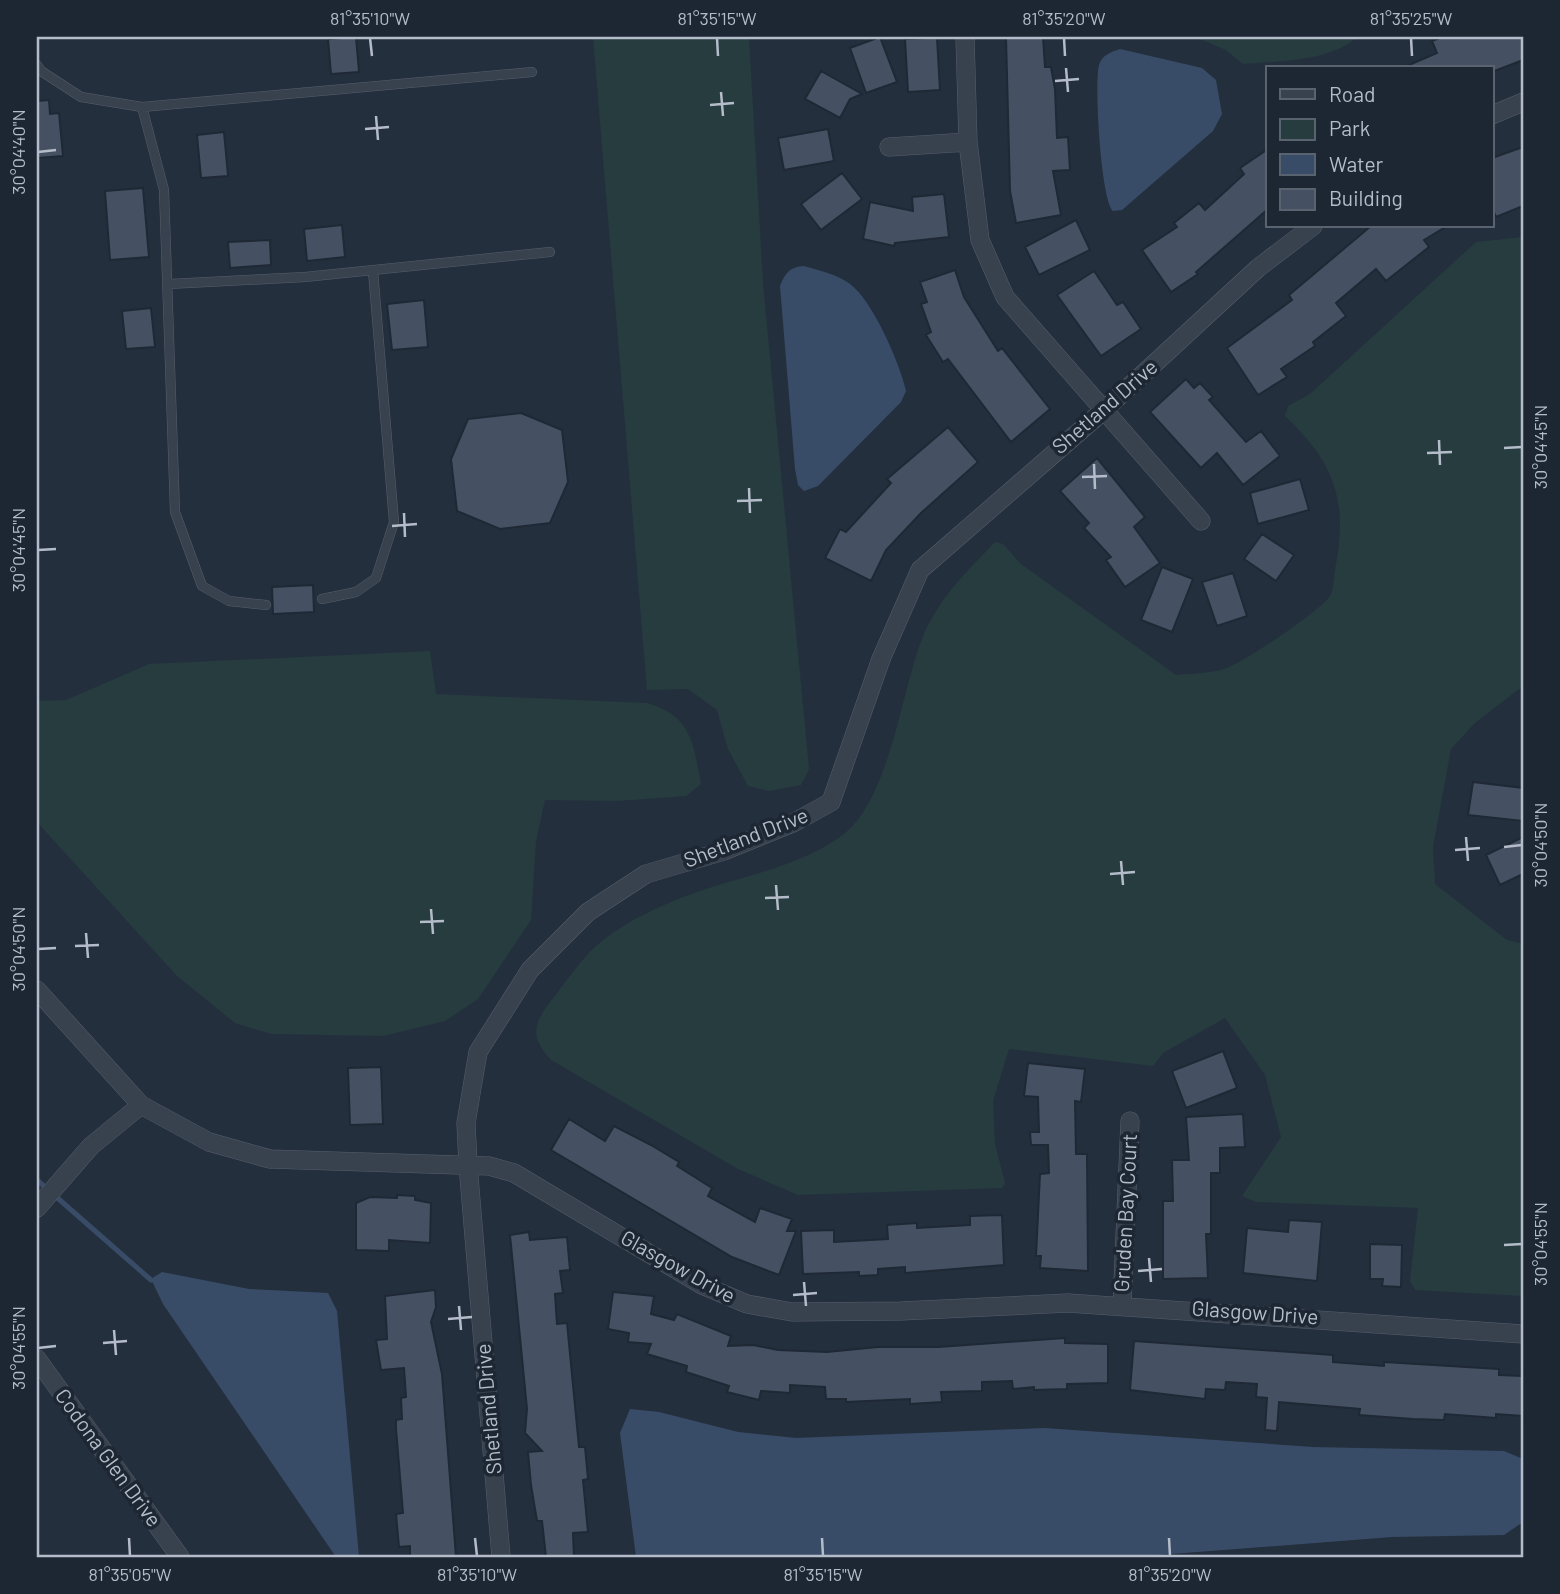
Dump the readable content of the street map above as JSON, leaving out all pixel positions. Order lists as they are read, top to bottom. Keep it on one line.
{"streets":{"street":["Shetland Drive","Gruden Bay Court","Glasgow Drive","Codona Glen Drive"]},"crossings":[["Shetland Drive","Glasgow Drive"],["Gruden Bay Court","Glasgow Drive"]],"legend":["Road","Park","Water","Building"],"coordinates":["81°35'10\"W","81°35'15\"W","81°35'20\"W","81°35'25\"W","30°04'40\"N","30°04'45\"N","30°04'50\"N","30°04'55\"N","81°35'05\"W"]}
